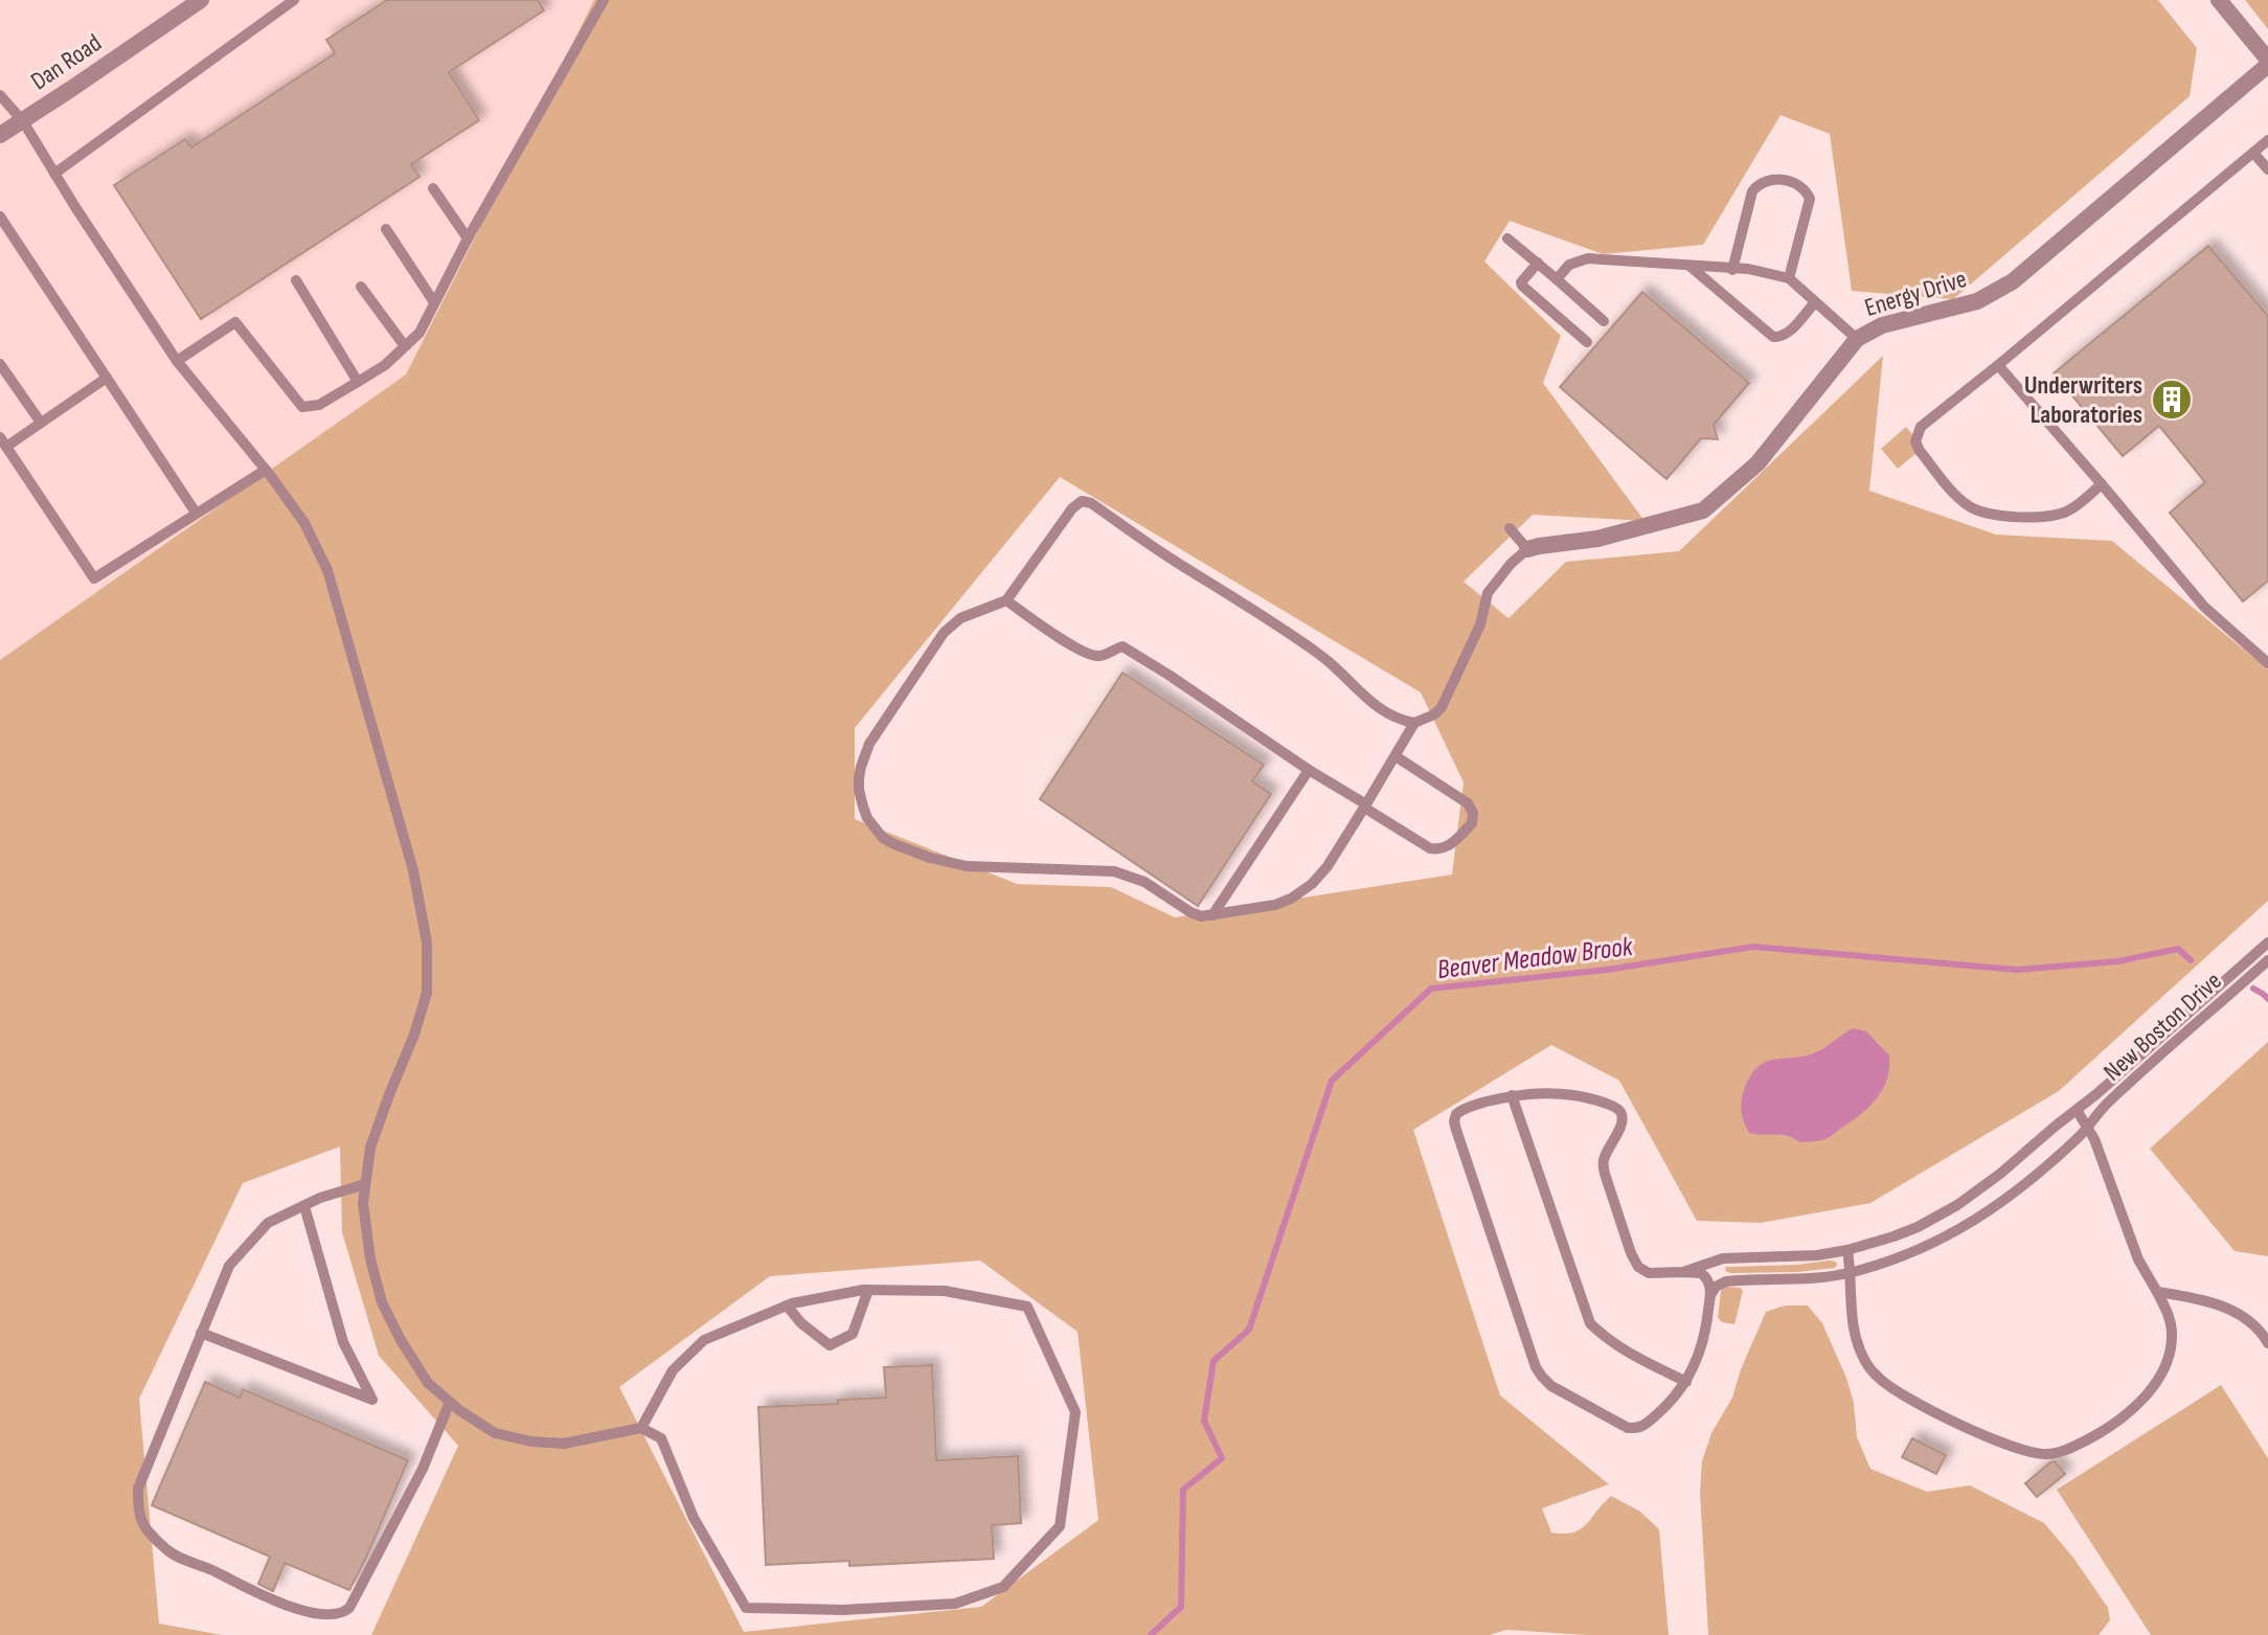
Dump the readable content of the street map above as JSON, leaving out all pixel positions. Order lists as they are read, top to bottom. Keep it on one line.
{"streets":{"street":["Dan Road","Energy Drive"],"lane":["New Boston Drive"]},"water":["Beaver Meadow Brook"],"places":{"building":["Underwriters Laboratories"]}}
